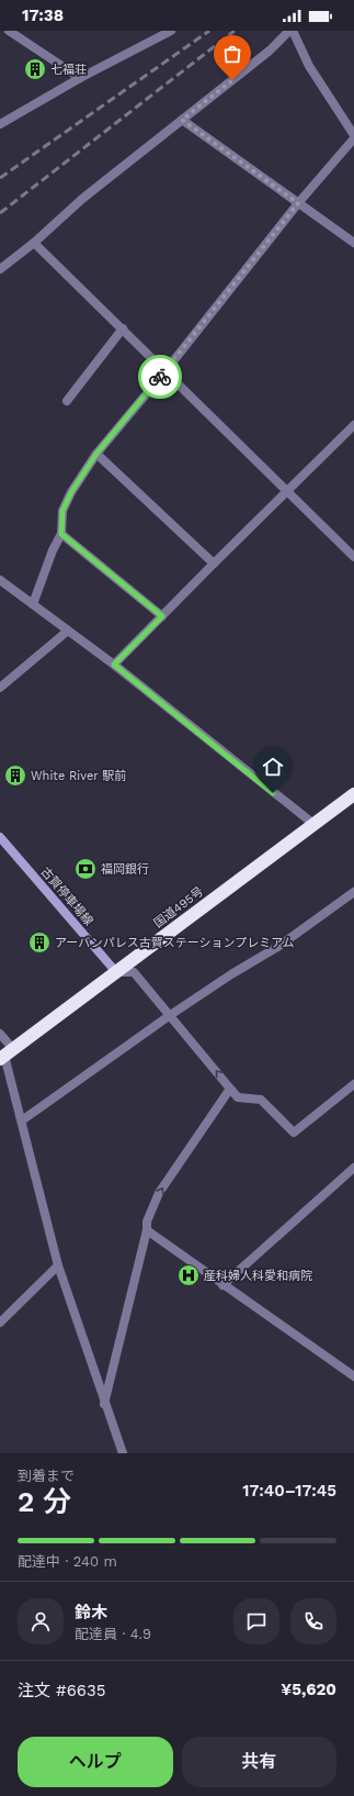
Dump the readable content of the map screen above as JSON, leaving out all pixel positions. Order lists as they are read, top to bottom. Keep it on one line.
{"streets":{"highway":["国道495号"],"main road":["古賀停車場線"]},"crossings":[["古賀停車場線","国道495号"]],"places":{"building":["七福荘","White River 駅前","アーバンパレス古賀ステーションプレミアム"],"bank":["福岡銀行"],"hospital":["産科婦人科愛和病院"]},"page":{"status":"17:38","heading":["2 分","到着まで","17:40–17:45"],"panel":["鈴木","配達員 · 4.9","注文 #6635","¥5,620"],"bar":"配達中 · 240 m","buttons":["ヘルプ","共有"]}}
